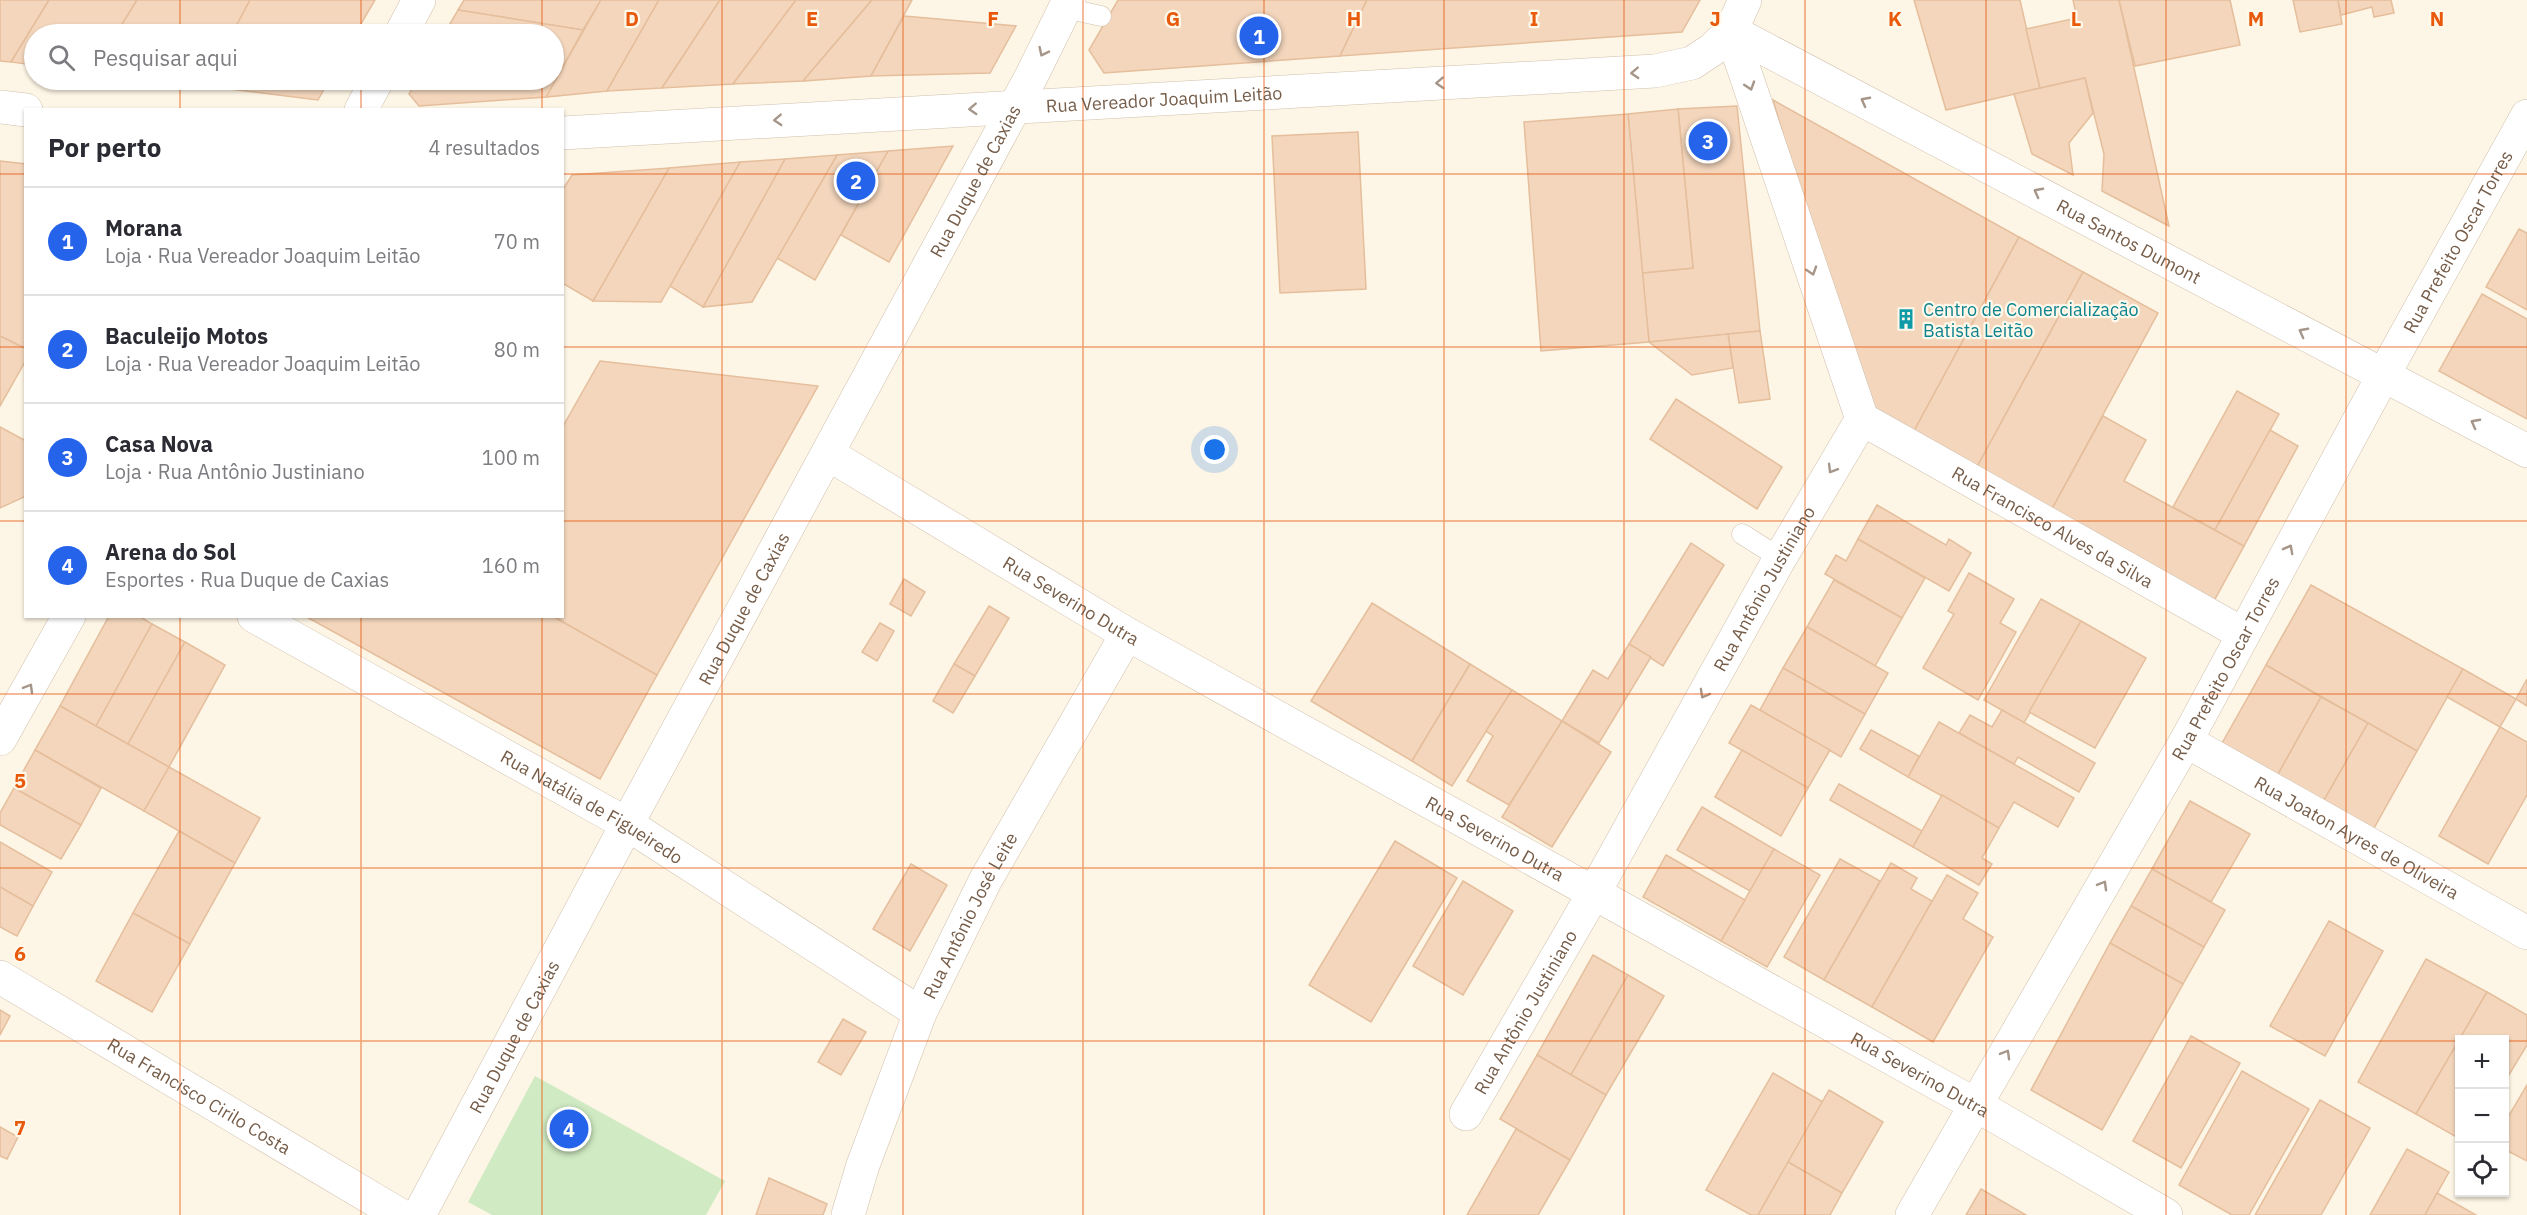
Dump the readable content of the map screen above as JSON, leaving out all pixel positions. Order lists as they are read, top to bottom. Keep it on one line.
{"streets":{"street":["Rua Vereador Joaquim Leitão","Rua Duque de Caxias","Rua Santos Dumont","Rua Prefeito Oscar Torres","Rua Francisco Alves da Silva","Rua Antônio Justiniano","Rua Severino Dutra","Rua Natália de Figueiredo","Rua Joaton Ayres de Oliveira","Rua Antônio José Leite","Rua Francisco Cirilo Costa"]},"crossings":[["Rua Vereador Joaquim Leitão","Rua Duque de Caxias"],["Rua Vereador Joaquim Leitão","Rua Santos Dumont"],["Rua Duque de Caxias","Rua Severino Dutra"],["Rua Duque de Caxias","Rua Natália de Figueiredo"],["Rua Santos Dumont","Rua Prefeito Oscar Torres"],["Rua Prefeito Oscar Torres","Rua Francisco Alves da Silva"],["Rua Prefeito Oscar Torres","Rua Severino Dutra"],["Rua Prefeito Oscar Torres","Rua Joaton Ayres de Oliveira"],["Rua Francisco Alves da Silva","Rua Antônio Justiniano"],["Rua Antônio Justiniano","Rua Severino Dutra"],["Rua Severino Dutra","Rua Antônio José Leite"],["Rua Natália de Figueiredo","Rua Antônio José Leite"]],"one_way":["Rua Vereador Joaquim Leitão","Rua Santos Dumont","Rua Prefeito Oscar Torres","Rua Antônio Justiniano"],"places":{"building":["Centro de Comercialização Batista Leitão"]},"page":{"pins":["1","3","2","4"],"search":"Pesquisar aqui","heading":["Por perto","4 resultados"],"list":[{"mark":"1","name":"Morana","note":"Loja · Rua Vereador Joaquim Leitão","value":"70 m"},{"mark":"2","name":"Baculeijo Motos","note":"Loja · Rua Vereador Joaquim Leitão","value":"80 m"},{"mark":"3","name":"Casa Nova","note":"Loja · Rua Antônio Justiniano","value":"100 m"},{"mark":"4","name":"Arena do Sol","note":"Esportes · Rua Duque de Caxias","value":"160 m"}],"map_buttons":["+","−"]},"grid":{"columns":["D","E","F","G","H","I","J","K","L","M","N"],"rows":["5","6","7"]}}
